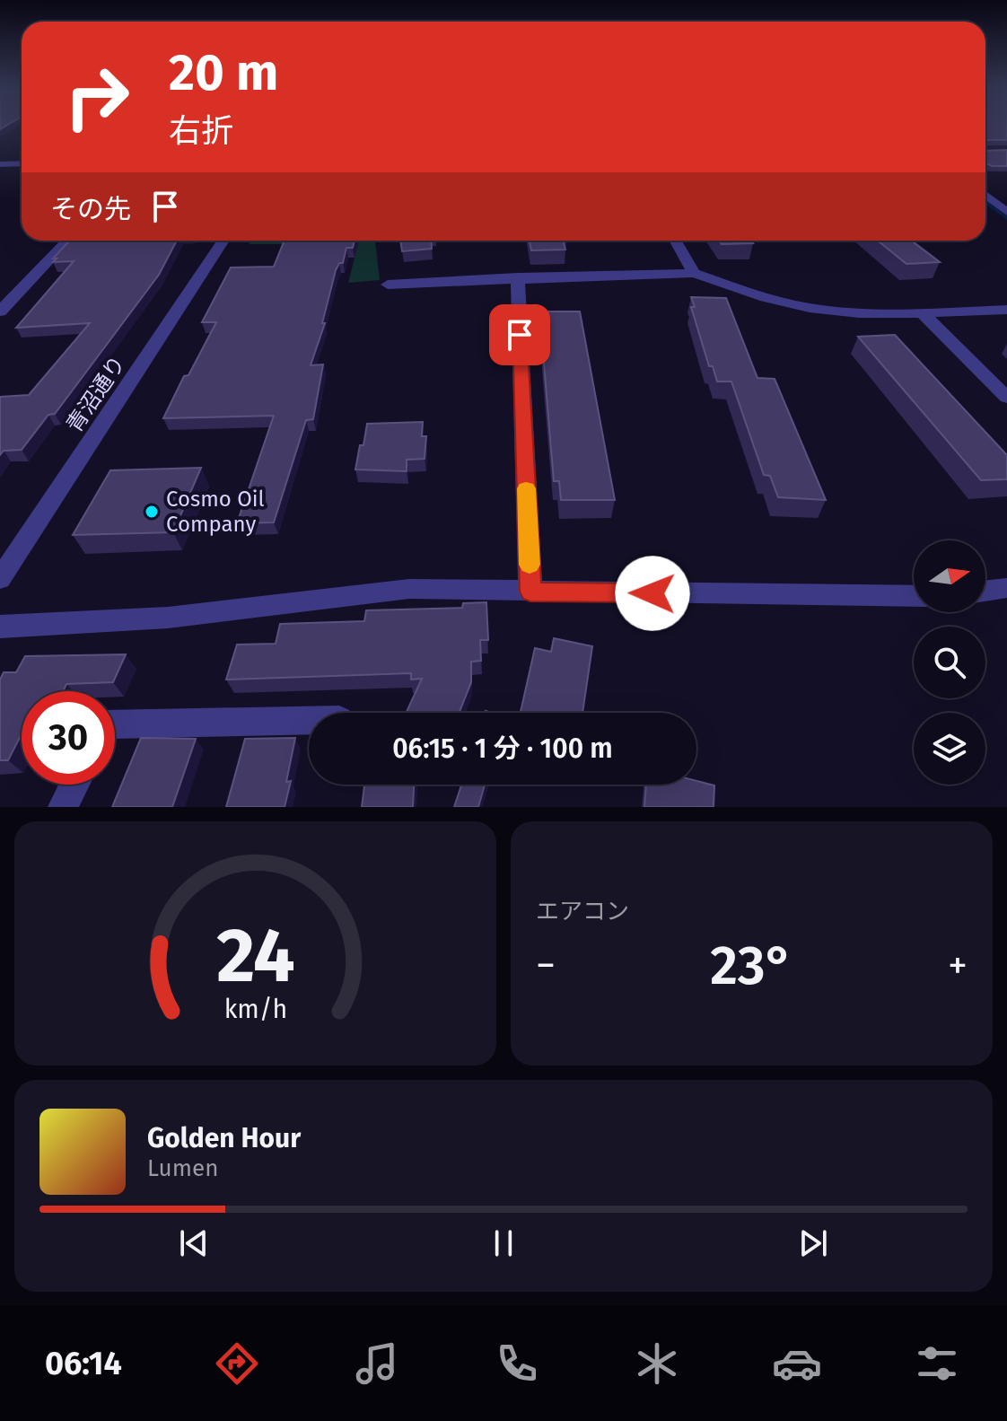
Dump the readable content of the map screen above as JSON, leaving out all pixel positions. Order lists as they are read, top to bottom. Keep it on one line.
{"streets":{"street":["青沼通り"]},"places":["Cosmo Oil Company"],"north":"right","page":{"turn":["20 m","右折"],"then":"その先","limit":"30","trip":"06:15 · 1 分 · 100 m","tile":"エアコン","heat":["−","23°","+"],"song":["Golden Hour","Lumen"],"tabs":"06:14","gauge":["24","km/h"]}}
